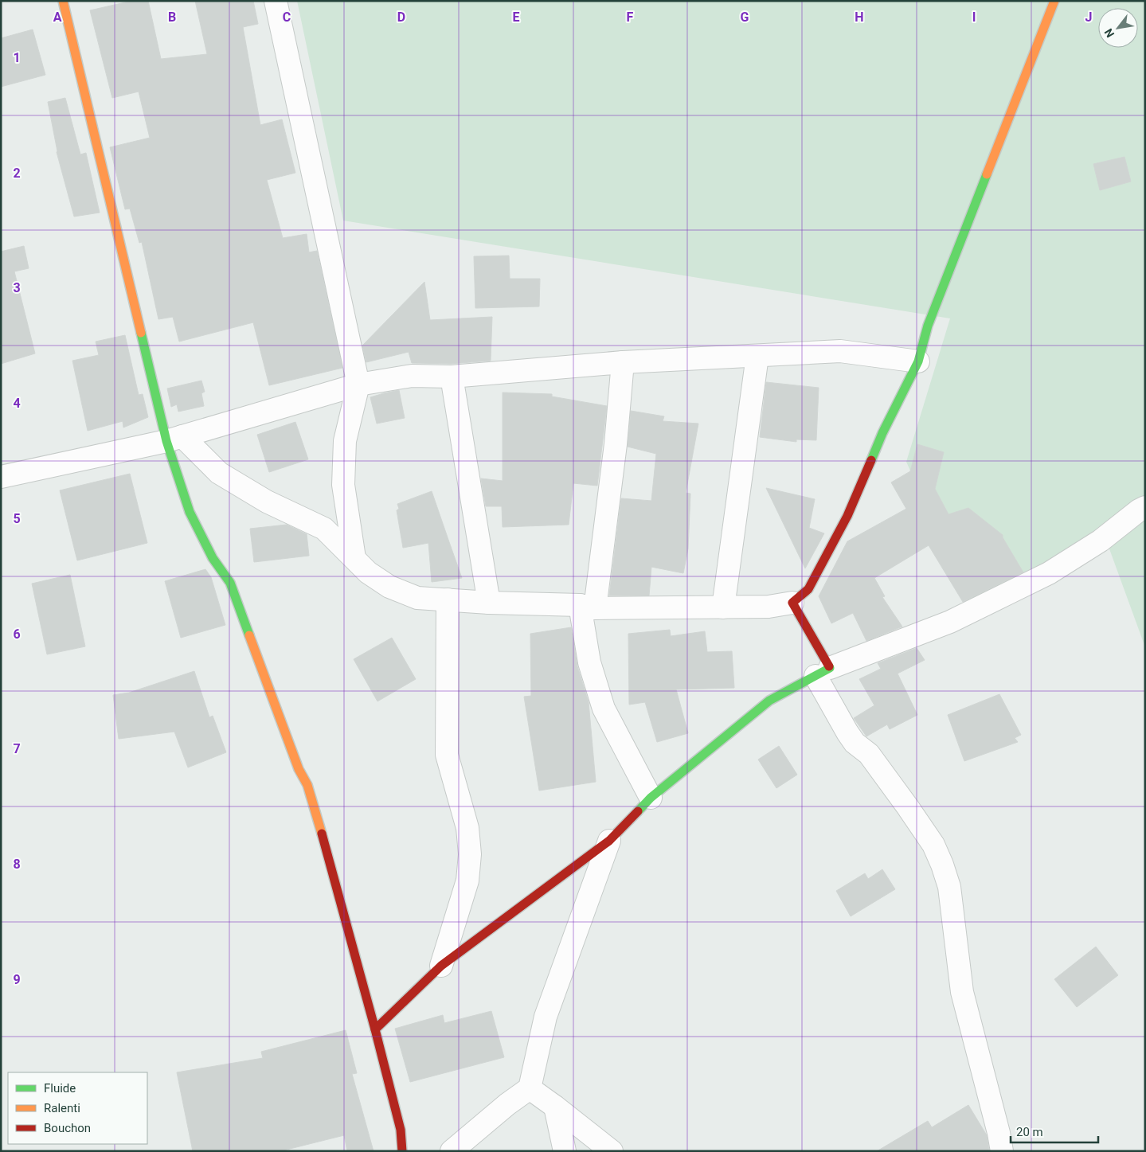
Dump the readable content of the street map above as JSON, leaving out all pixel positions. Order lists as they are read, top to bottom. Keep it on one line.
{"legend":["Fluide","Ralenti","Bouchon"],"scale_bar":"20 m","north":"bottom left","grid":{"columns":["A","B","C","D","E","F","G","H","I","J"],"rows":["1","2","3","4","5","6","7","8","9"]}}
